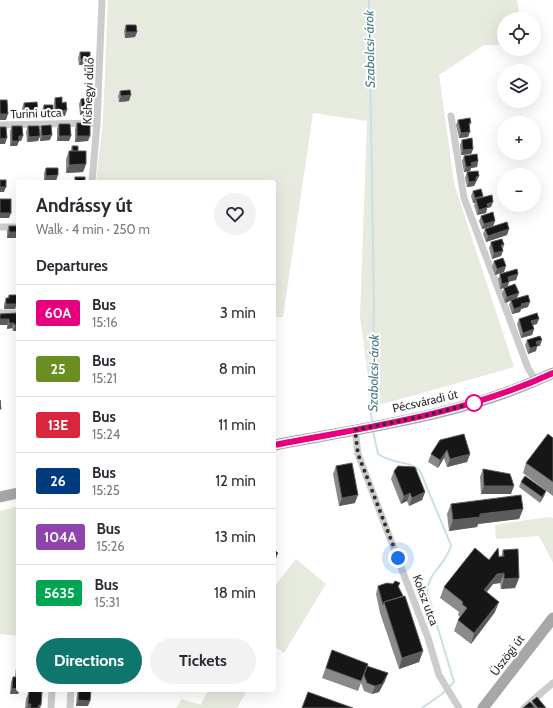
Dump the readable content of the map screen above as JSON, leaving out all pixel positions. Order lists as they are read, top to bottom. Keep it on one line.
{"streets":{"main road":["Pécsváradi út","Üszögi út"],"street":["Kishegyi dűlő","Turini utca","Koksz utca"]},"crossings":[["Kishegyi dűlő","Turini utca"],["Pécsváradi út","Koksz utca"]],"water":["Szabolcsi-árok"],"lines":["bus line 60A"],"page":{"map_buttons":["+","−"],"heading":[["Andrássy út","Walk · 4 min · 250 m"],"Departures"],"list":[{"mark":"60A","name":"Bus","note":"15:16","value":"3 min"},{"mark":"25","name":"Bus","note":"15:21","value":"8 min"},{"mark":"13E","name":"Bus","note":"15:24","value":"11 min"},{"mark":"26","name":"Bus","note":"15:25","value":"12 min"},{"mark":"104A","name":"Bus","note":"15:26","value":"13 min"},{"mark":"5635","name":"Bus","note":"15:31","value":"18 min"}],"buttons":["Directions","Tickets"]}}
